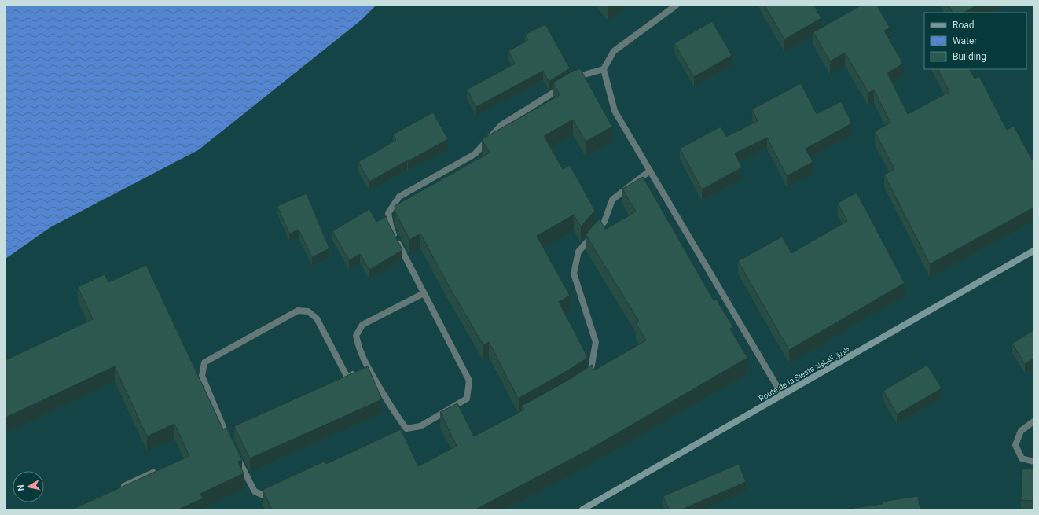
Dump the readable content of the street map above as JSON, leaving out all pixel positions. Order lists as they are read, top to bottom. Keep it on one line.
{"streets":{"main road":["Route de la Siesta طريق القيلولة"]},"legend":["Road","Water","Building"],"north":"left"}
